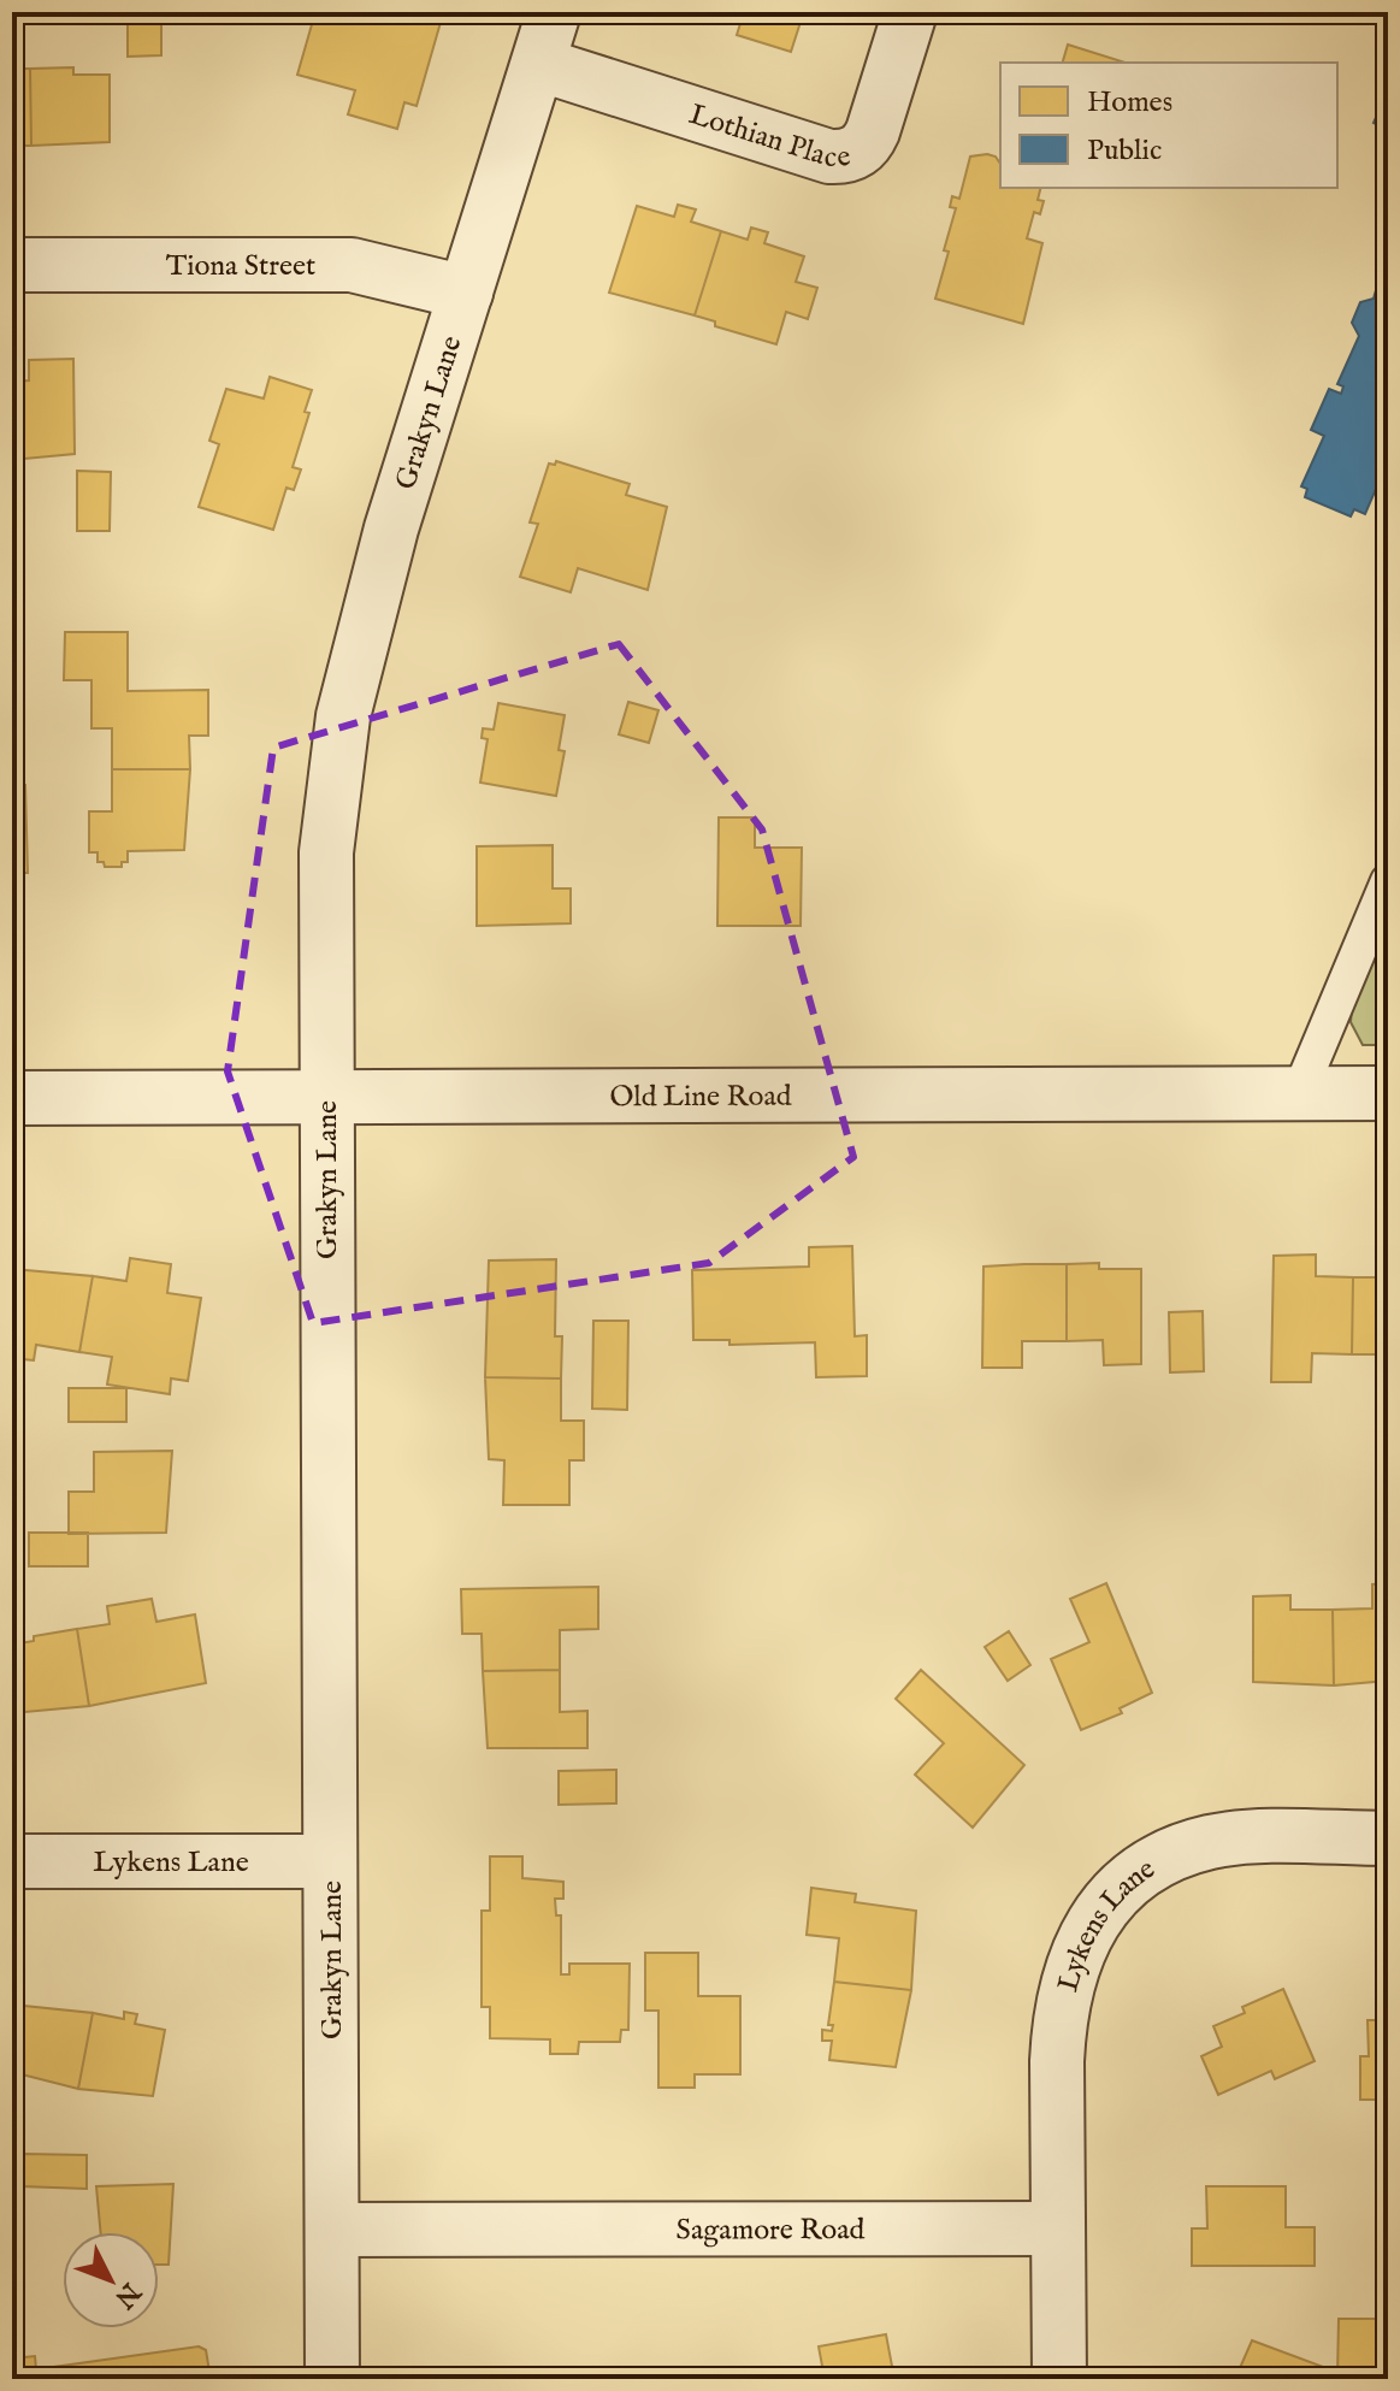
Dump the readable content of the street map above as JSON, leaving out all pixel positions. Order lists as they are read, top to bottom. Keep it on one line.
{"streets":{"street":["Lothian Place","Tiona Street","Grakyn Lane","Old Line Road","Lykens Lane","Sagamore Road"]},"crossings":[["Lothian Place","Grakyn Lane"],["Tiona Street","Grakyn Lane"],["Grakyn Lane","Old Line Road"],["Grakyn Lane","Lykens Lane"],["Grakyn Lane","Sagamore Road"],["Lykens Lane","Sagamore Road"]],"legend":["Homes","Public"],"north":"bottom right"}
